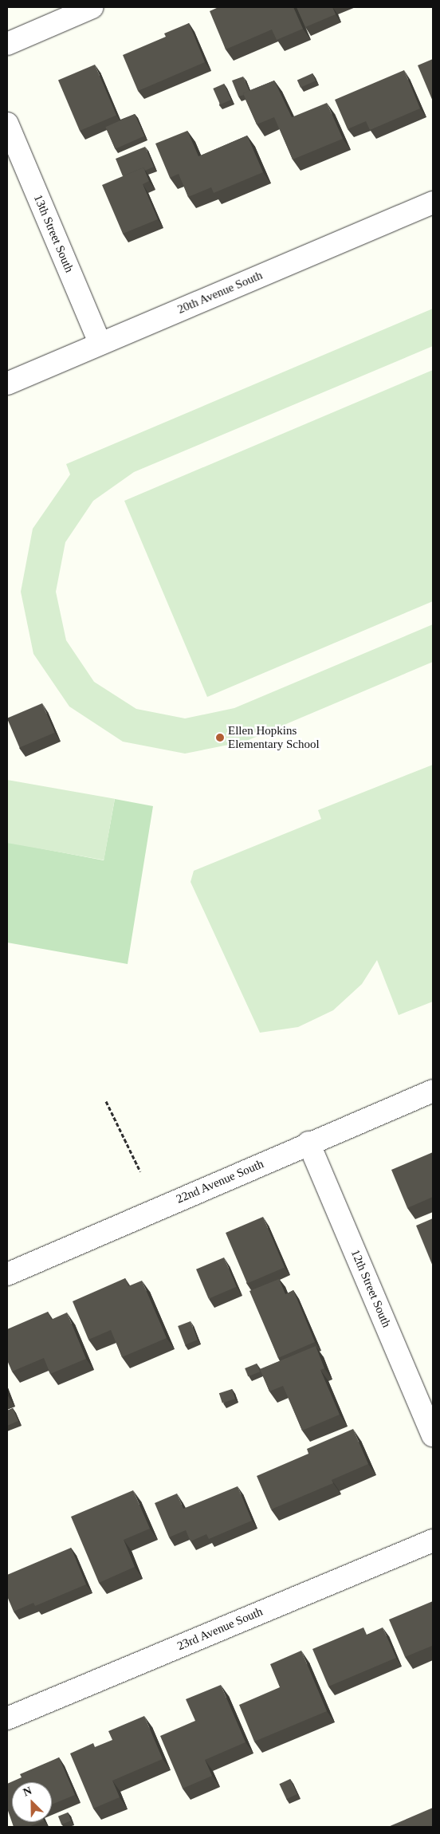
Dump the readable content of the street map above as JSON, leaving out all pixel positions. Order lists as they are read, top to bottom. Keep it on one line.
{"streets":{"street":["13th Street South","20th Avenue South","22nd Avenue South","12th Street South","23rd Avenue South"]},"crossings":[["13th Street South","20th Avenue South"],["22nd Avenue South","12th Street South"]],"places":["Ellen Hopkins Elementary School"],"north":"top left"}
